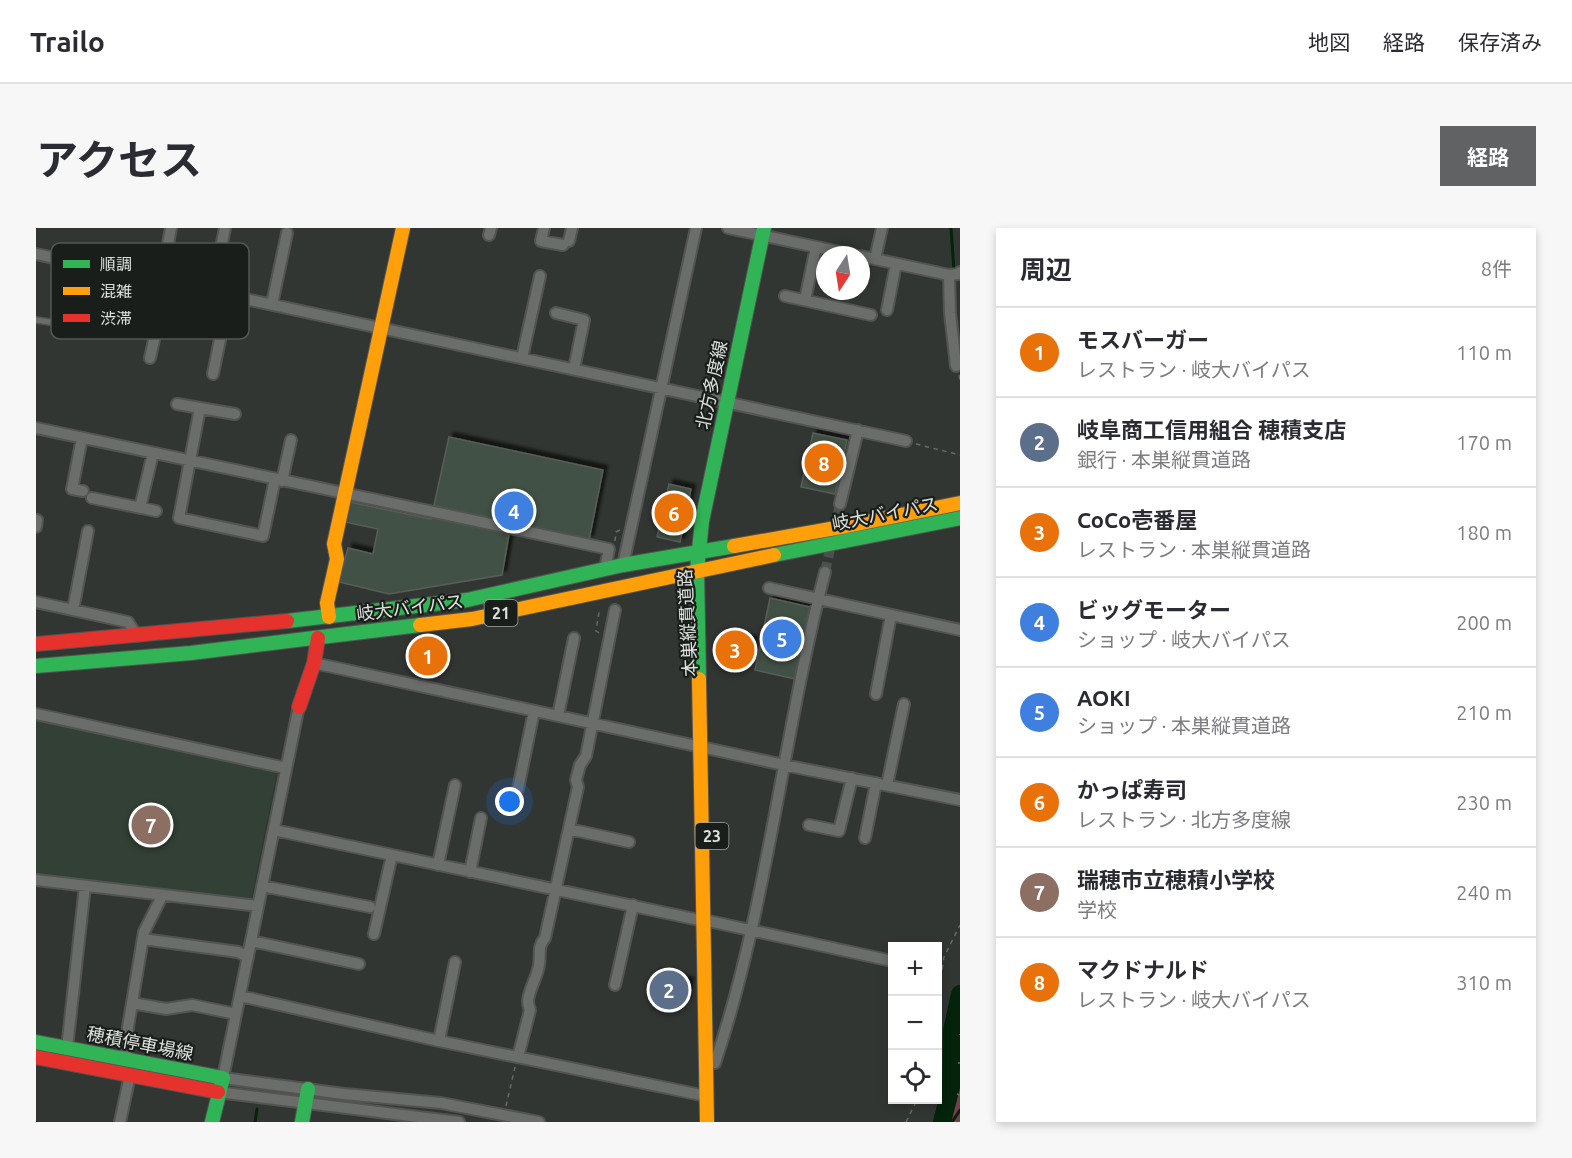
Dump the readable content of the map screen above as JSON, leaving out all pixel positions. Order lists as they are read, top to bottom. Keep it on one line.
{"streets":{"main road":["北方多度線","岐大バイパス","21","本巣縦貫道路","23","穂積停車場線"]},"crossings":[["北方多度線","岐大バイパス"],["北方多度線","本巣縦貫道路"],["岐大バイパス","本巣縦貫道路"]],"legend":["順調","混雑","渋滞"],"north":"bottom","page":{"header":"Trailo","nav":["地図","経路","保存済み"],"title":"アクセス","buttons":"経路","heading":["周辺","8件"],"list":[{"mark":"1","name":"モスバーガー","note":"レストラン · 岐大バイパス","value":"110 m"},{"mark":"2","name":"岐阜商工信用組合 穂積支店","note":"銀行 · 本巣縦貫道路","value":"170 m"},{"mark":"3","name":"CoCo壱番屋","note":"レストラン · 本巣縦貫道路","value":"180 m"},{"mark":"4","name":"ビッグモーター","note":"ショップ · 岐大バイパス","value":"200 m"},{"mark":"5","name":"AOKI","note":"ショップ · 本巣縦貫道路","value":"210 m"},{"mark":"6","name":"かっぱ寿司","note":"レストラン · 北方多度線","value":"230 m"},{"mark":"7","name":"瑞穂市立穂積小学校","note":"学校","value":"240 m"},{"mark":"8","name":"マクドナルド","note":"レストラン · 岐大バイパス","value":"310 m"}],"pins":["8","4","6","5","3","1","7","2"],"map_buttons":["+","−"]}}
